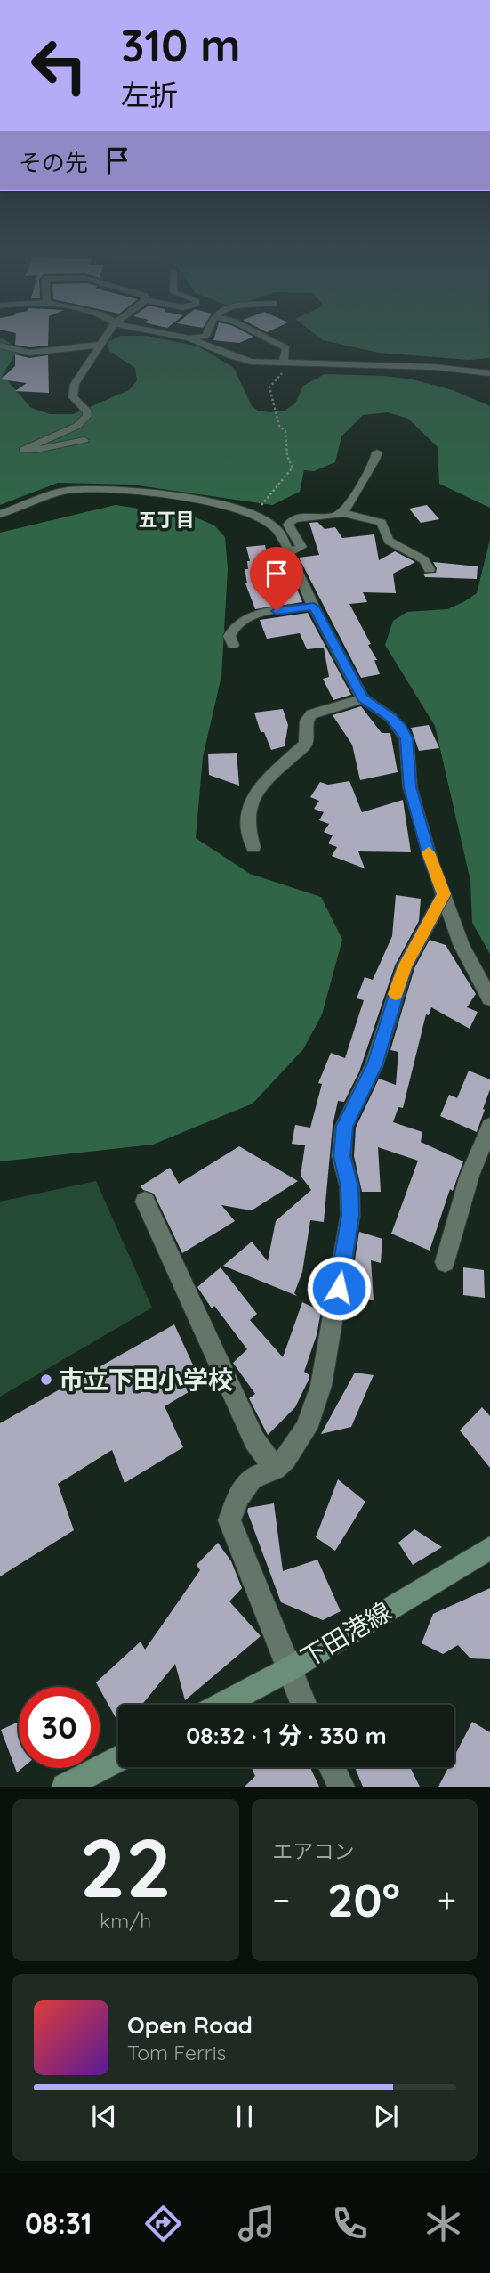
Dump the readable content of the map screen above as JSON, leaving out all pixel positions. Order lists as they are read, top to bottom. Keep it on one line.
{"streets":{"main road":["下田港線"]},"districts":["五丁目"],"places":["市立下田小学校"],"page":{"turn":["310 m","左折"],"then":"その先","limit":"30","trip":"08:32 · 1 分 · 330 m","tile":[["22","km/h"],"エアコン"],"heat":["−","20°","+"],"song":["Open Road","Tom Ferris"],"tabs":"08:31"}}
